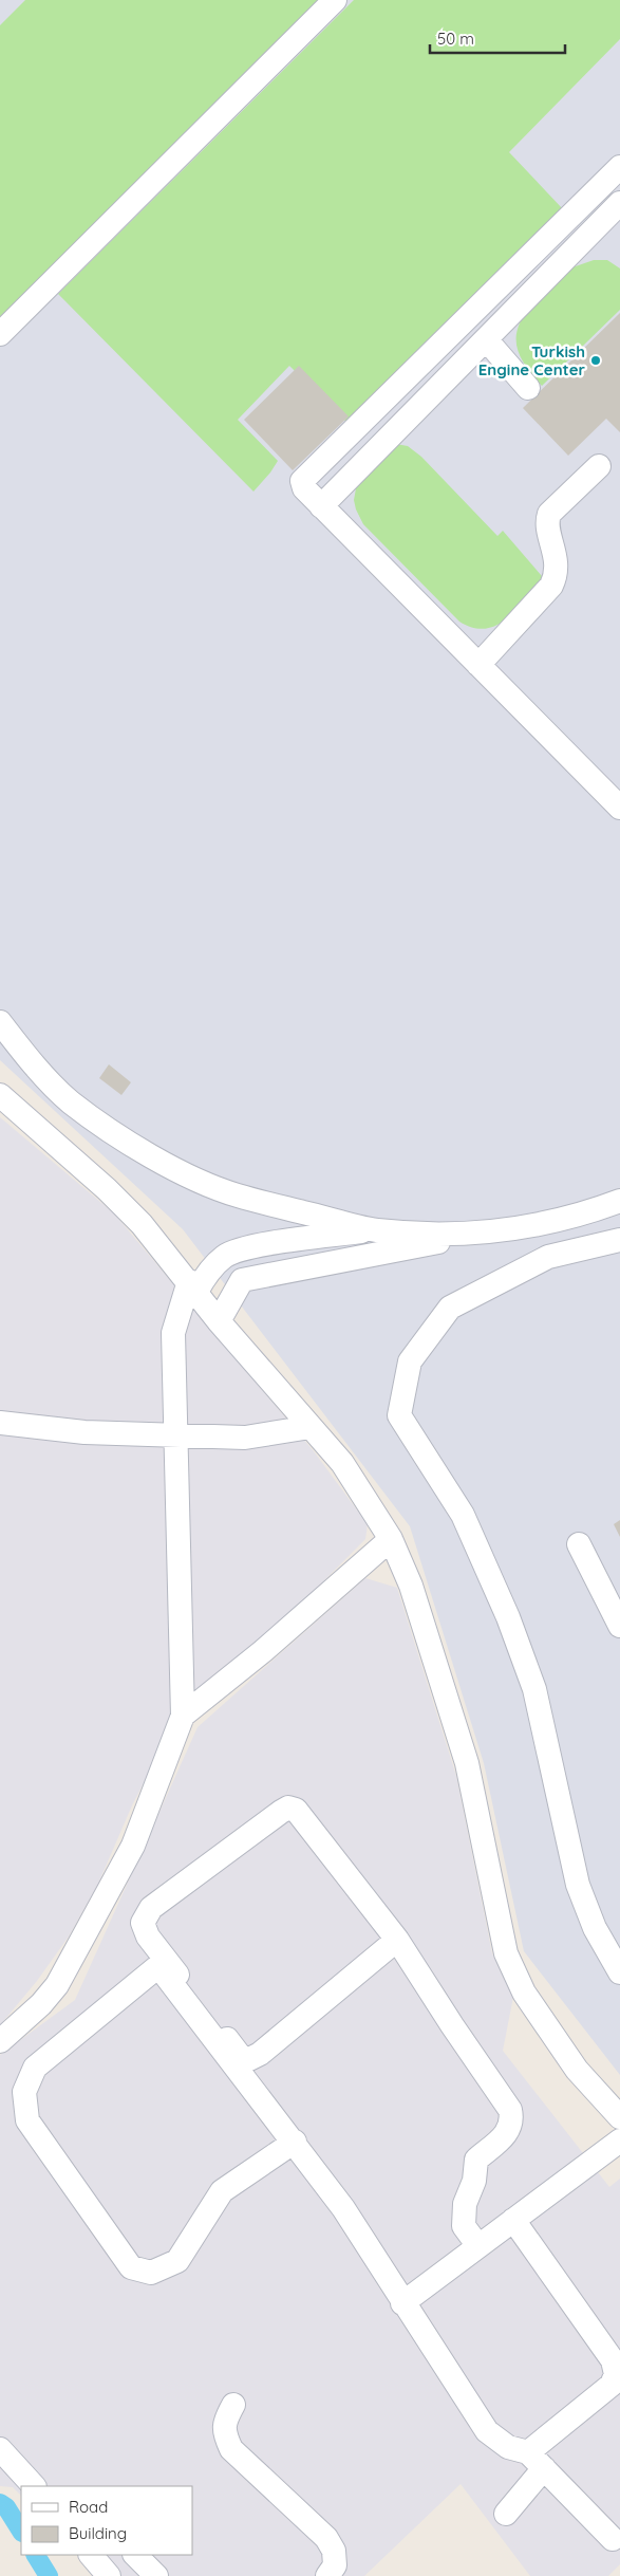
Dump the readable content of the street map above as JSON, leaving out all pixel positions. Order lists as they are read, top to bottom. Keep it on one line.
{"places":["Turkish Engine Center"],"legend":["Road","Building"],"scale_bar":"50 m"}
